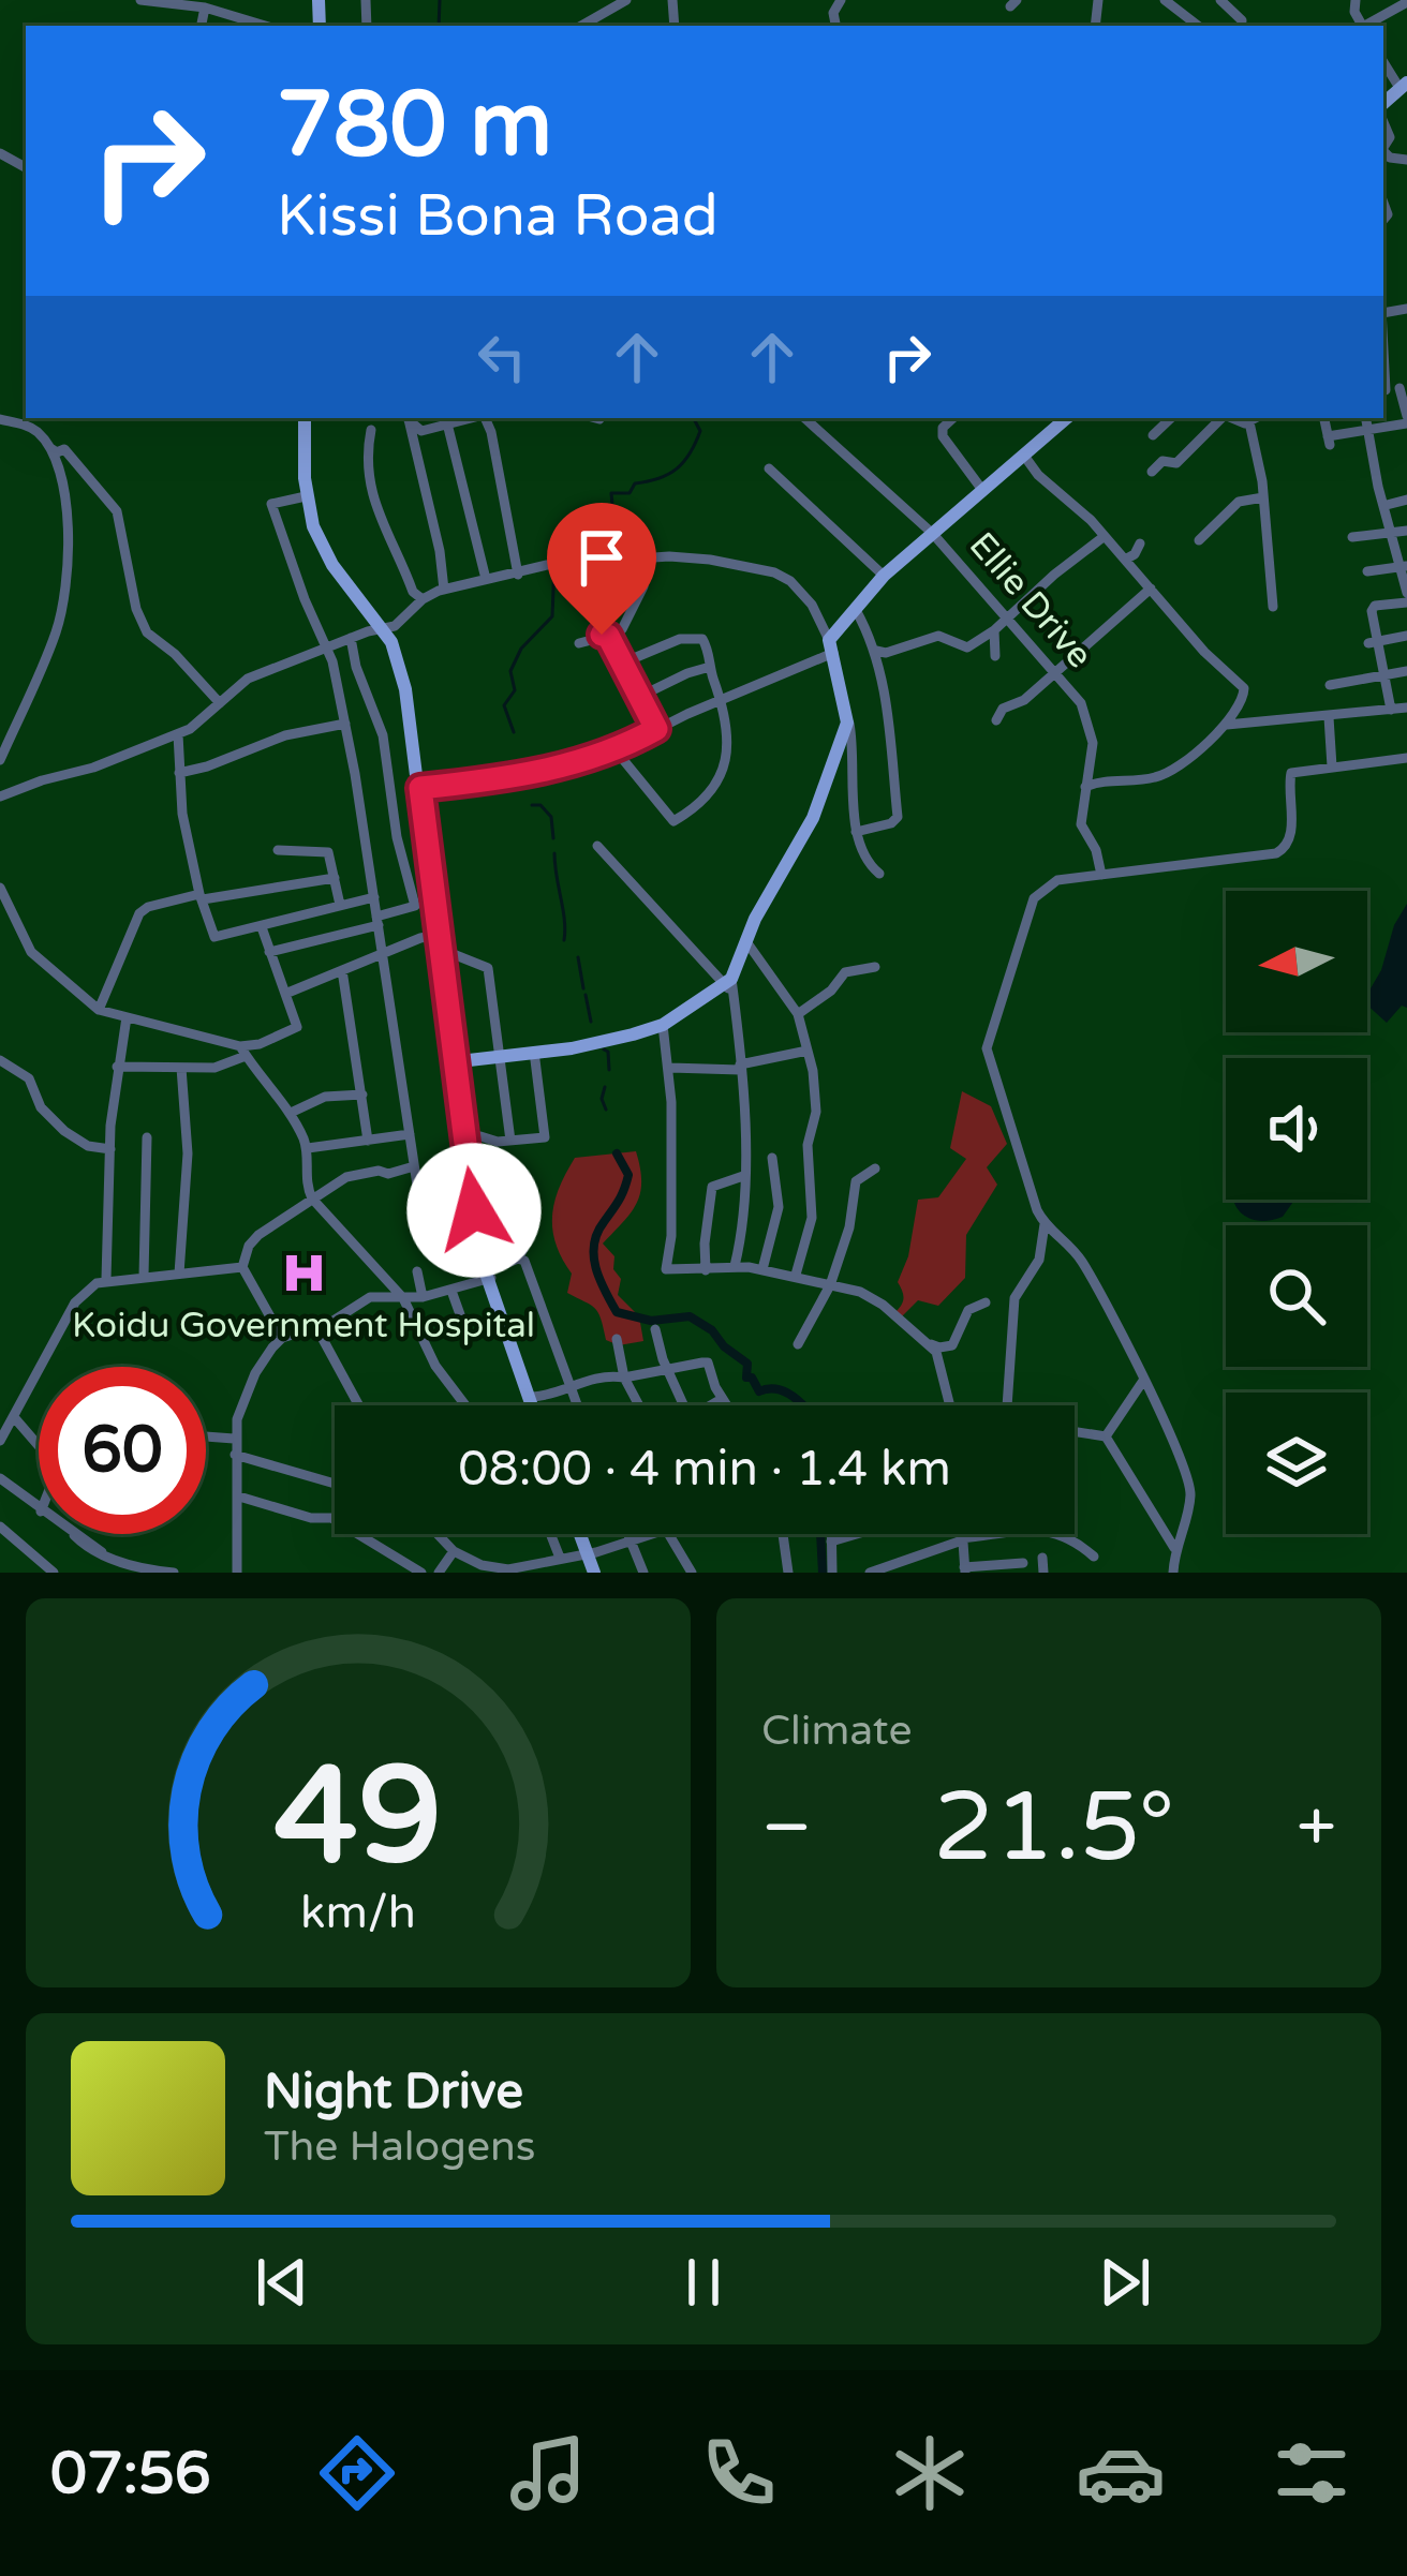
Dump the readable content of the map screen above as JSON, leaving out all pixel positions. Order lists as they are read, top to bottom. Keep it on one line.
{"streets":{"street":["Ellie Drive"]},"places":{"hospital":["Koidu Government Hospital"]},"north":"left","page":{"turn":["780 m","Kissi Bona Road"],"limit":"60","trip":"08:00 · 4 min · 1.4 km","tile":"Climate","heat":["−","21.5°","+"],"song":["Night Drive","The Halogens"],"tabs":"07:56","gauge":["49","km/h"]}}
